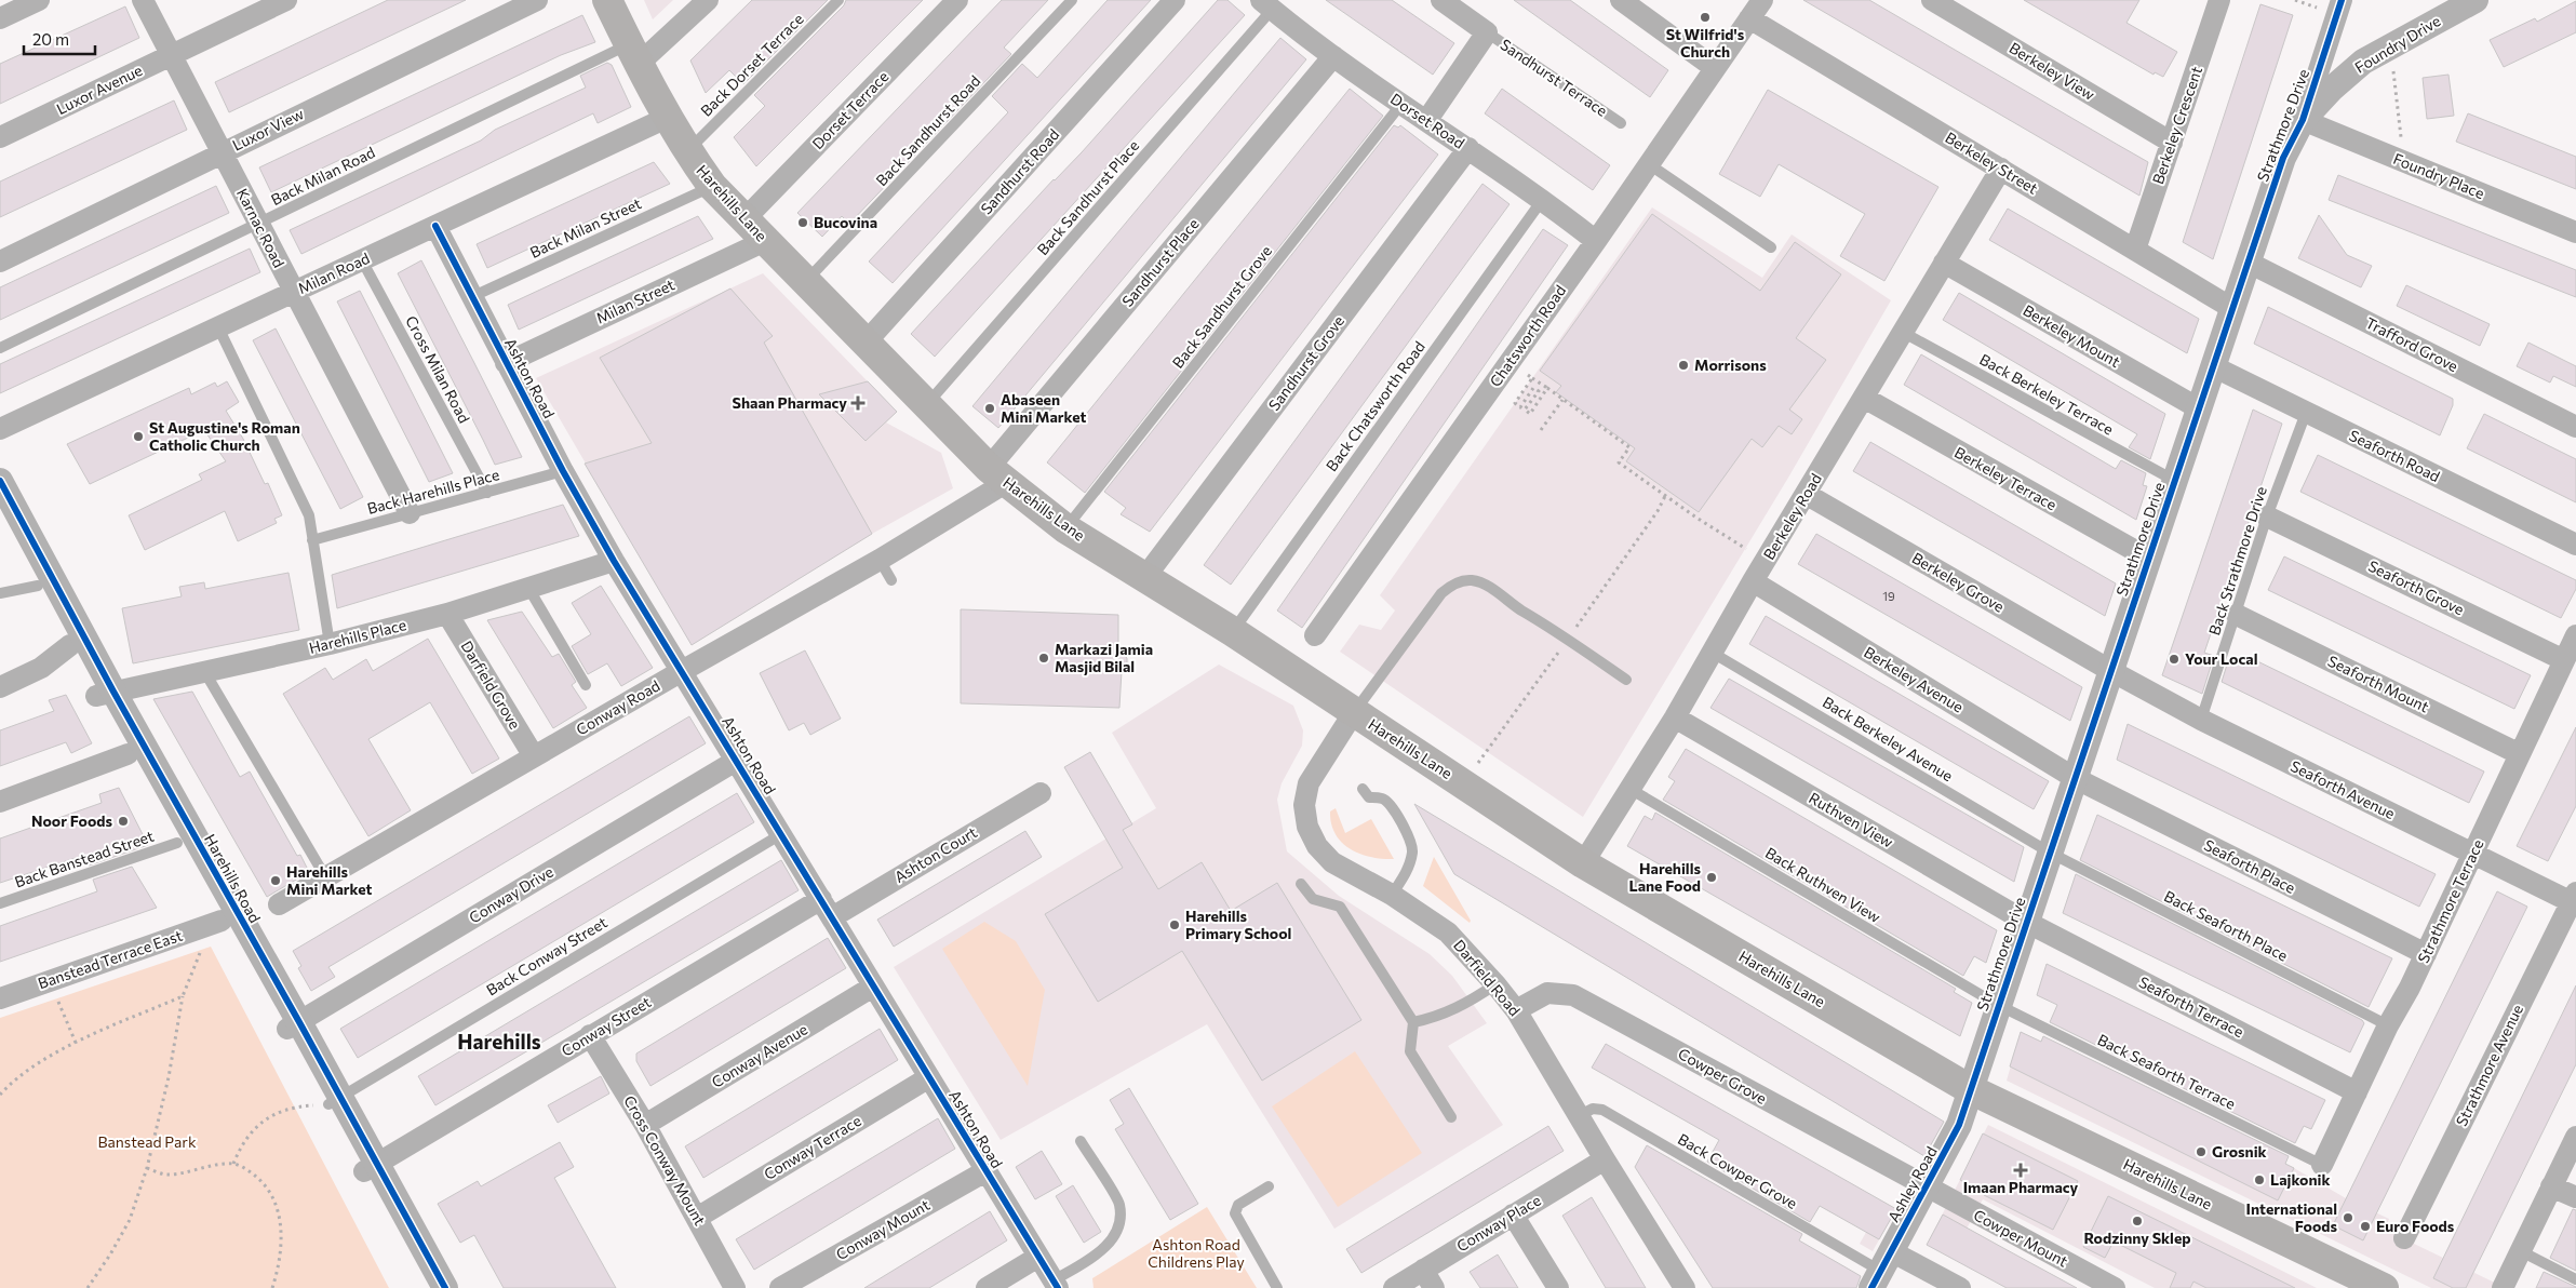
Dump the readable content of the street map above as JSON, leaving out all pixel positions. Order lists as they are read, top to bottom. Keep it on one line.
{"streets":{"main road":["Harehills Lane"],"street":["Foundry Drive","Berkeley View","Sandhurst Terrace","Luxor Avenue","Dorset Terrace","Dorset Road","Berkeley Crescent","Strathmore Drive","Luxor View","Berkeley Street","Sandhurst Road","Foundry Place","Karnac Road","Sandhurst Place","Milan Road","Milan Street","Chatsworth Road","Berkeley Mount","Trafford Grove","Sandhurst Grove","Ashton Road","Seaforth Road","Berkeley Terrace","Berkeley Road","Berkeley Grove","Seaforth Grove","Harehills Place","Berkeley Avenue","Seaforth Mount","Darfield Grove","Conway Road","Seaforth Avenue","Ruthven View","Ashton Court","Seaforth Place","Harehills Road","Conway Drive","Strathmore Terrace","Banstead Terrace East","Darfield Road","Seaforth Terrace","Conway Street","Conway Avenue","Strathmore Avenue","Cowper Grove","Conway Terrace","Cross Conway Mount","Ashley Road","Conway Place","Conway Mount","Cowper Mount"],"lane":["Back Dorset Terrace","Back Sandhurst Road","Back Milan Road","Back Sandhurst Place","Back Milan Street","Back Sandhurst Grove","Cross Milan Road","Back Berkeley Terrace","Back Chatsworth Road","Back Harehills Place","Back Strathmore Drive","Back Berkeley Avenue","Back Banstead Street","Back Ruthven View","Back Seaforth Place","Back Conway Street","Back Seaforth Terrace","Back Cowper Grove"]},"crossings":[["Foundry Drive","Strathmore Drive"],["Foundry Drive","Foundry Place"],["Back Dorset Terrace","Harehills Lane"],["Berkeley View","Berkeley Crescent"],["Sandhurst Terrace","Dorset Road"],["Luxor Avenue","Karnac Road"],["Dorset Terrace","Harehills Lane"],["Dorset Road","Back Sandhurst Place"],["Dorset Road","Sandhurst Place"],["Dorset Road","Back Sandhurst Grove"],["Dorset Road","Chatsworth Road"],["Dorset Road","Sandhurst Grove"],["Dorset Road","Back Chatsworth Road"],["Berkeley Crescent","Berkeley Street"],["Strathmore Drive","Berkeley Street"],["Strathmore Drive","Foundry Place"],["Strathmore Drive","Harehills Lane"],["Strathmore Drive","Berkeley Mount"],["Strathmore Drive","Trafford Grove"],["Strathmore Drive","Back Berkeley Terrace"],["Strathmore Drive","Seaforth Road"],["Strathmore Drive","Berkeley Terrace"],["Strathmore Drive","Berkeley Grove"],["Strathmore Drive","Berkeley Avenue"],["Strathmore Drive","Back Berkeley Avenue"],["Strathmore Drive","Seaforth Avenue"],["Strathmore Drive","Ruthven View"],["Strathmore Drive","Seaforth Place"],["Strathmore Drive","Back Ruthven View"],["Strathmore Drive","Back Seaforth Place"],["Strathmore Drive","Seaforth Terrace"],["Strathmore Drive","Back Seaforth Terrace"],["Strathmore Drive","Ashley Road"],["Luxor View","Karnac Road"],["Back Sandhurst Road","Harehills Lane"],["Berkeley Street","Chatsworth Road"],["Berkeley Street","Berkeley Road"],["Sandhurst Road","Harehills Lane"],["Back Milan Road","Harehills Lane"],["Back Milan Road","Karnac Road"],["Back Sandhurst Place","Harehills Lane"],["Harehills Lane","Back Milan Street"],["Harehills Lane","Sandhurst Place"],["Harehills Lane","Milan Road"],["Harehills Lane","Milan Street"],["Harehills Lane","Back Sandhurst Grove"],["Harehills Lane","Sandhurst Grove"],["Harehills Lane","Back Chatsworth Road"],["Harehills Lane","Berkeley Road"],["Harehills Lane","Conway Road"],["Harehills Lane","Darfield Road"],["Harehills Lane","Ashley Road"],["Karnac Road","Milan Road"],["Karnac Road","Back Harehills Place"],["Back Milan Street","Ashton Road"],["Sandhurst Place","Conway Road"],["Milan Road","Cross Milan Road"],["Milan Road","Ashton Road"],["Milan Street","Ashton Road"],["Berkeley Mount","Berkeley Road"],["Cross Milan Road","Back Harehills Place"],["Ashton Road","Back Harehills Place"],["Ashton Road","Harehills Place"],["Ashton Road","Conway Road"],["Ashton Road","Ashton Court"],["Ashton Road","Conway Drive"],["Ashton Road","Back Conway Street"],["Ashton Road","Conway Street"],["Ashton Road","Conway Avenue"],["Ashton Road","Conway Terrace"],["Ashton Road","Conway Mount"],["Back Berkeley Terrace","Berkeley Road"],["Seaforth Road","Back Strathmore Drive"],["Berkeley Terrace","Berkeley Road"],["Berkeley Road","Berkeley Grove"],["Berkeley Road","Berkeley Avenue"],["Berkeley Road","Back Berkeley Avenue"],["Berkeley Road","Ruthven View"],["Berkeley Road","Back Ruthven View"],["Back Strathmore Drive","Seaforth Grove"],["Back Strathmore Drive","Seaforth Mount"],["Back Strathmore Drive","Seaforth Avenue"],["Berkeley Grove","Seaforth Avenue"],["Seaforth Grove","Strathmore Terrace"],["Harehills Place","Darfield Grove"],["Harehills Place","Harehills Road"],["Berkeley Avenue","Seaforth Place"],["Seaforth Mount","Strathmore Terrace"],["Darfield Grove","Conway Road"],["Back Berkeley Avenue","Back Seaforth Place"],["Seaforth Avenue","Strathmore Terrace"],["Seaforth Avenue","Strathmore Avenue"],["Ruthven View","Seaforth Terrace"],["Ashton Court","Conway Street"],["Back Banstead Street","Harehills Road"],["Seaforth Place","Strathmore Terrace"],["Harehills Road","Conway Drive"],["Harehills Road","Back Conway Street"],["Harehills Road","Banstead Terrace East"],["Harehills Road","Conway Street"],["Back Ruthven View","Back Seaforth Terrace"],["Strathmore Terrace","Back Seaforth Place"],["Strathmore Terrace","Seaforth Terrace"],["Strathmore Terrace","Back Seaforth Terrace"],["Darfield Road","Cowper Grove"],["Darfield Road","Back Cowper Grove"],["Darfield Road","Conway Place"],["Conway Street","Cross Conway Mount"],["Conway Avenue","Cross Conway Mount"],["Cowper Grove","Ashley Road"],["Cowper Grove","Cowper Mount"],["Conway Terrace","Cross Conway Mount"],["Back Cowper Grove","Ashley Road"],["Ashley Road","Cowper Mount"]],"districts":["Harehills"],"parks":["Banstead Park","Ashton Road Childrens Play"],"places":{"other":["St Wilfrid's Church","Bucovina","Morrisons","Abaseen Mini Market","St Augustine's Roman Catholic Church","Markazi Jamia Masjid Bilal","Your Local","Noor Foods","Harehills Lane Food","Harehills Mini Market","Harehills Primary School","Grosnik","Lajkonik","International Foods","Rodzinny Sklep","Euro Foods"],"health":["Shaan Pharmacy","Imaan Pharmacy"]},"house_numbers":["19"],"scale_bar":"20 m"}
